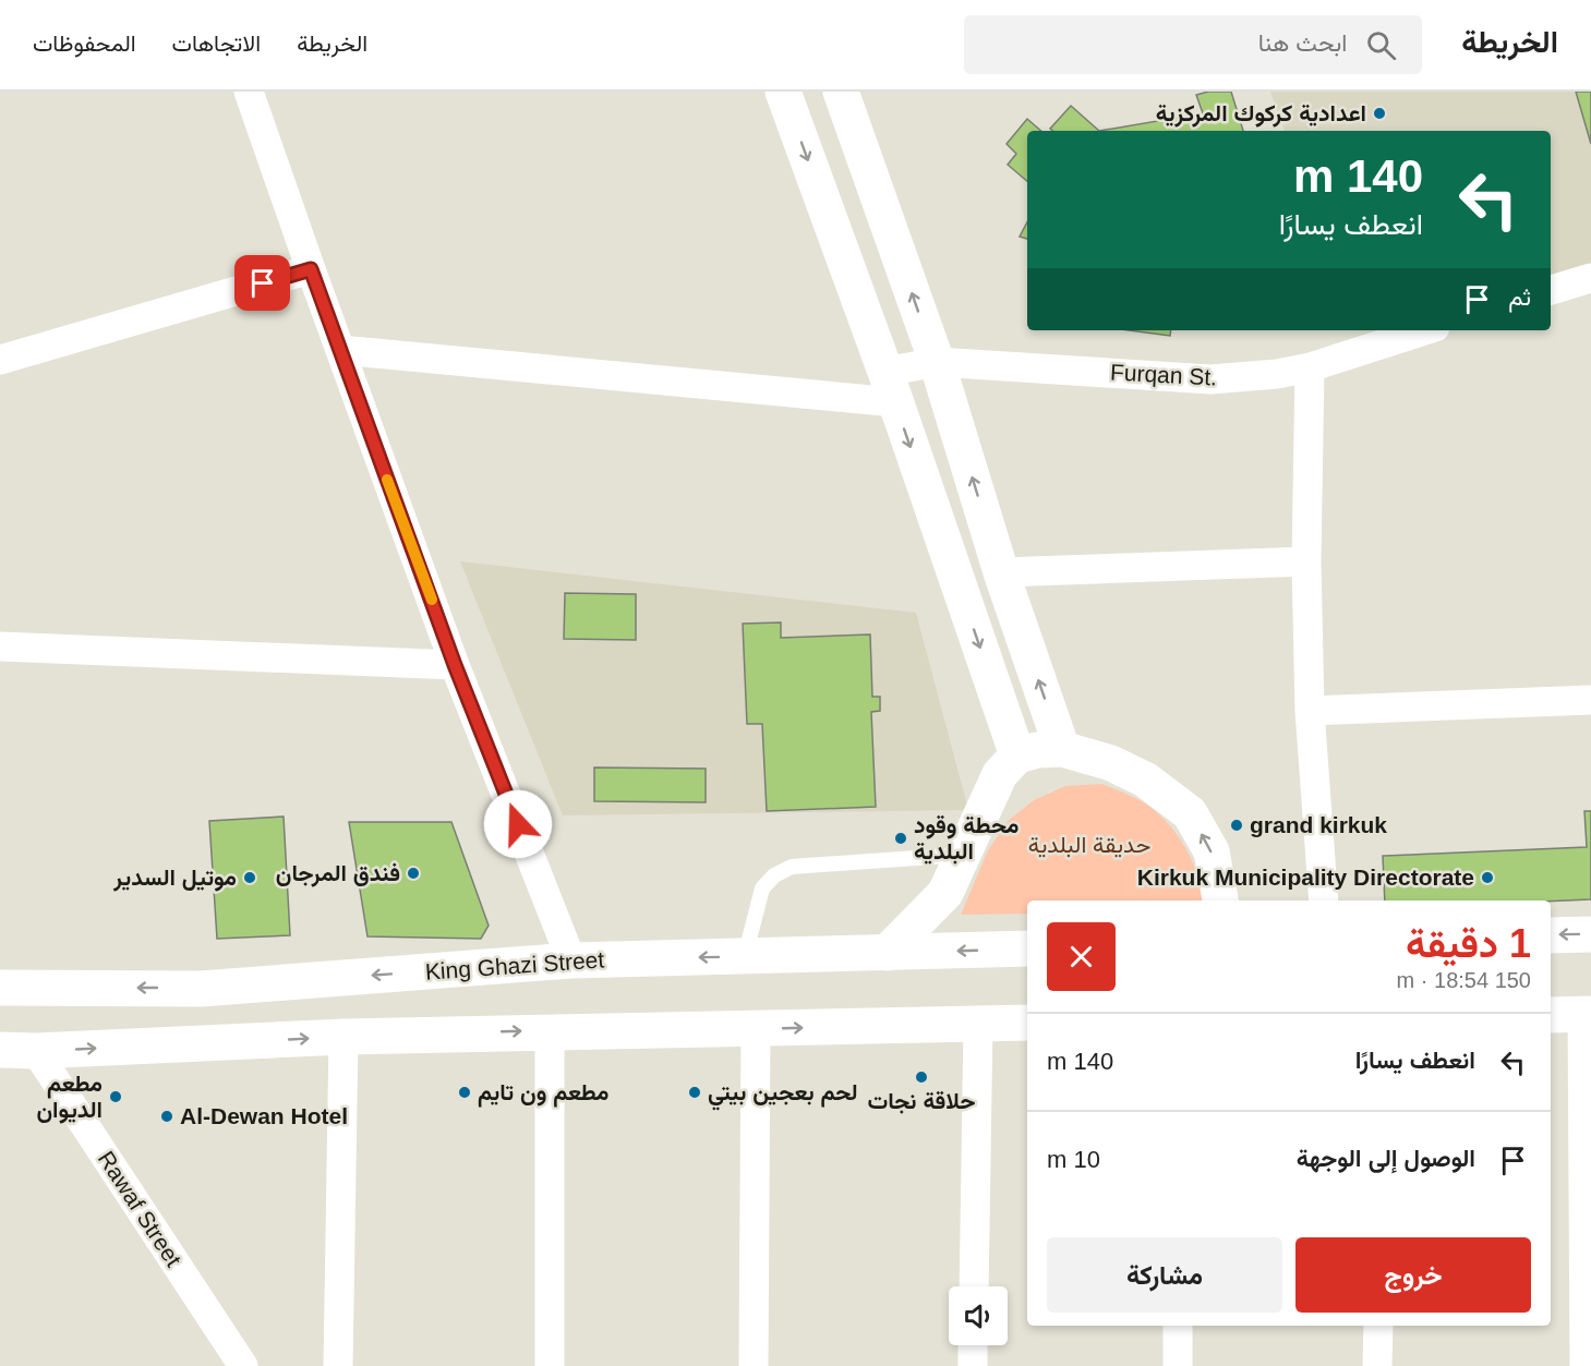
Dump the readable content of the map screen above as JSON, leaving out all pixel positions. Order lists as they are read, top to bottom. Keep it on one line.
{"streets":{"main road":["King Ghazi Street"],"street":["Furqan St.","Rawaf Street"]},"parks":["حديقة البلدية"],"places":["اعدادية كركوك المركزية","grand kirkuk","محطة وقود البلدية","فندق المرجان","موتيل السدير","Kirkuk Municipality Directorate","حلاقة نجات","مطعم ون تايم","لحم بعجين بيتي","مطعم الديوان","Al-Dewan Hotel"],"page":{"header":"الخريطة","search":"ابحث هنا","nav":["الخريطة","الاتجاهات","المحفوظات"],"turn":["140 m","انعطف يسارًا"],"then":"ثم","heading":["1 دقيقة","150 m · 18:54"],"list":[{"name":"انعطف يسارًا","value":"140 m"},{"name":"الوصول إلى الوجهة","value":"10 m"}],"buttons":["خروج","مشاركة"]}}
